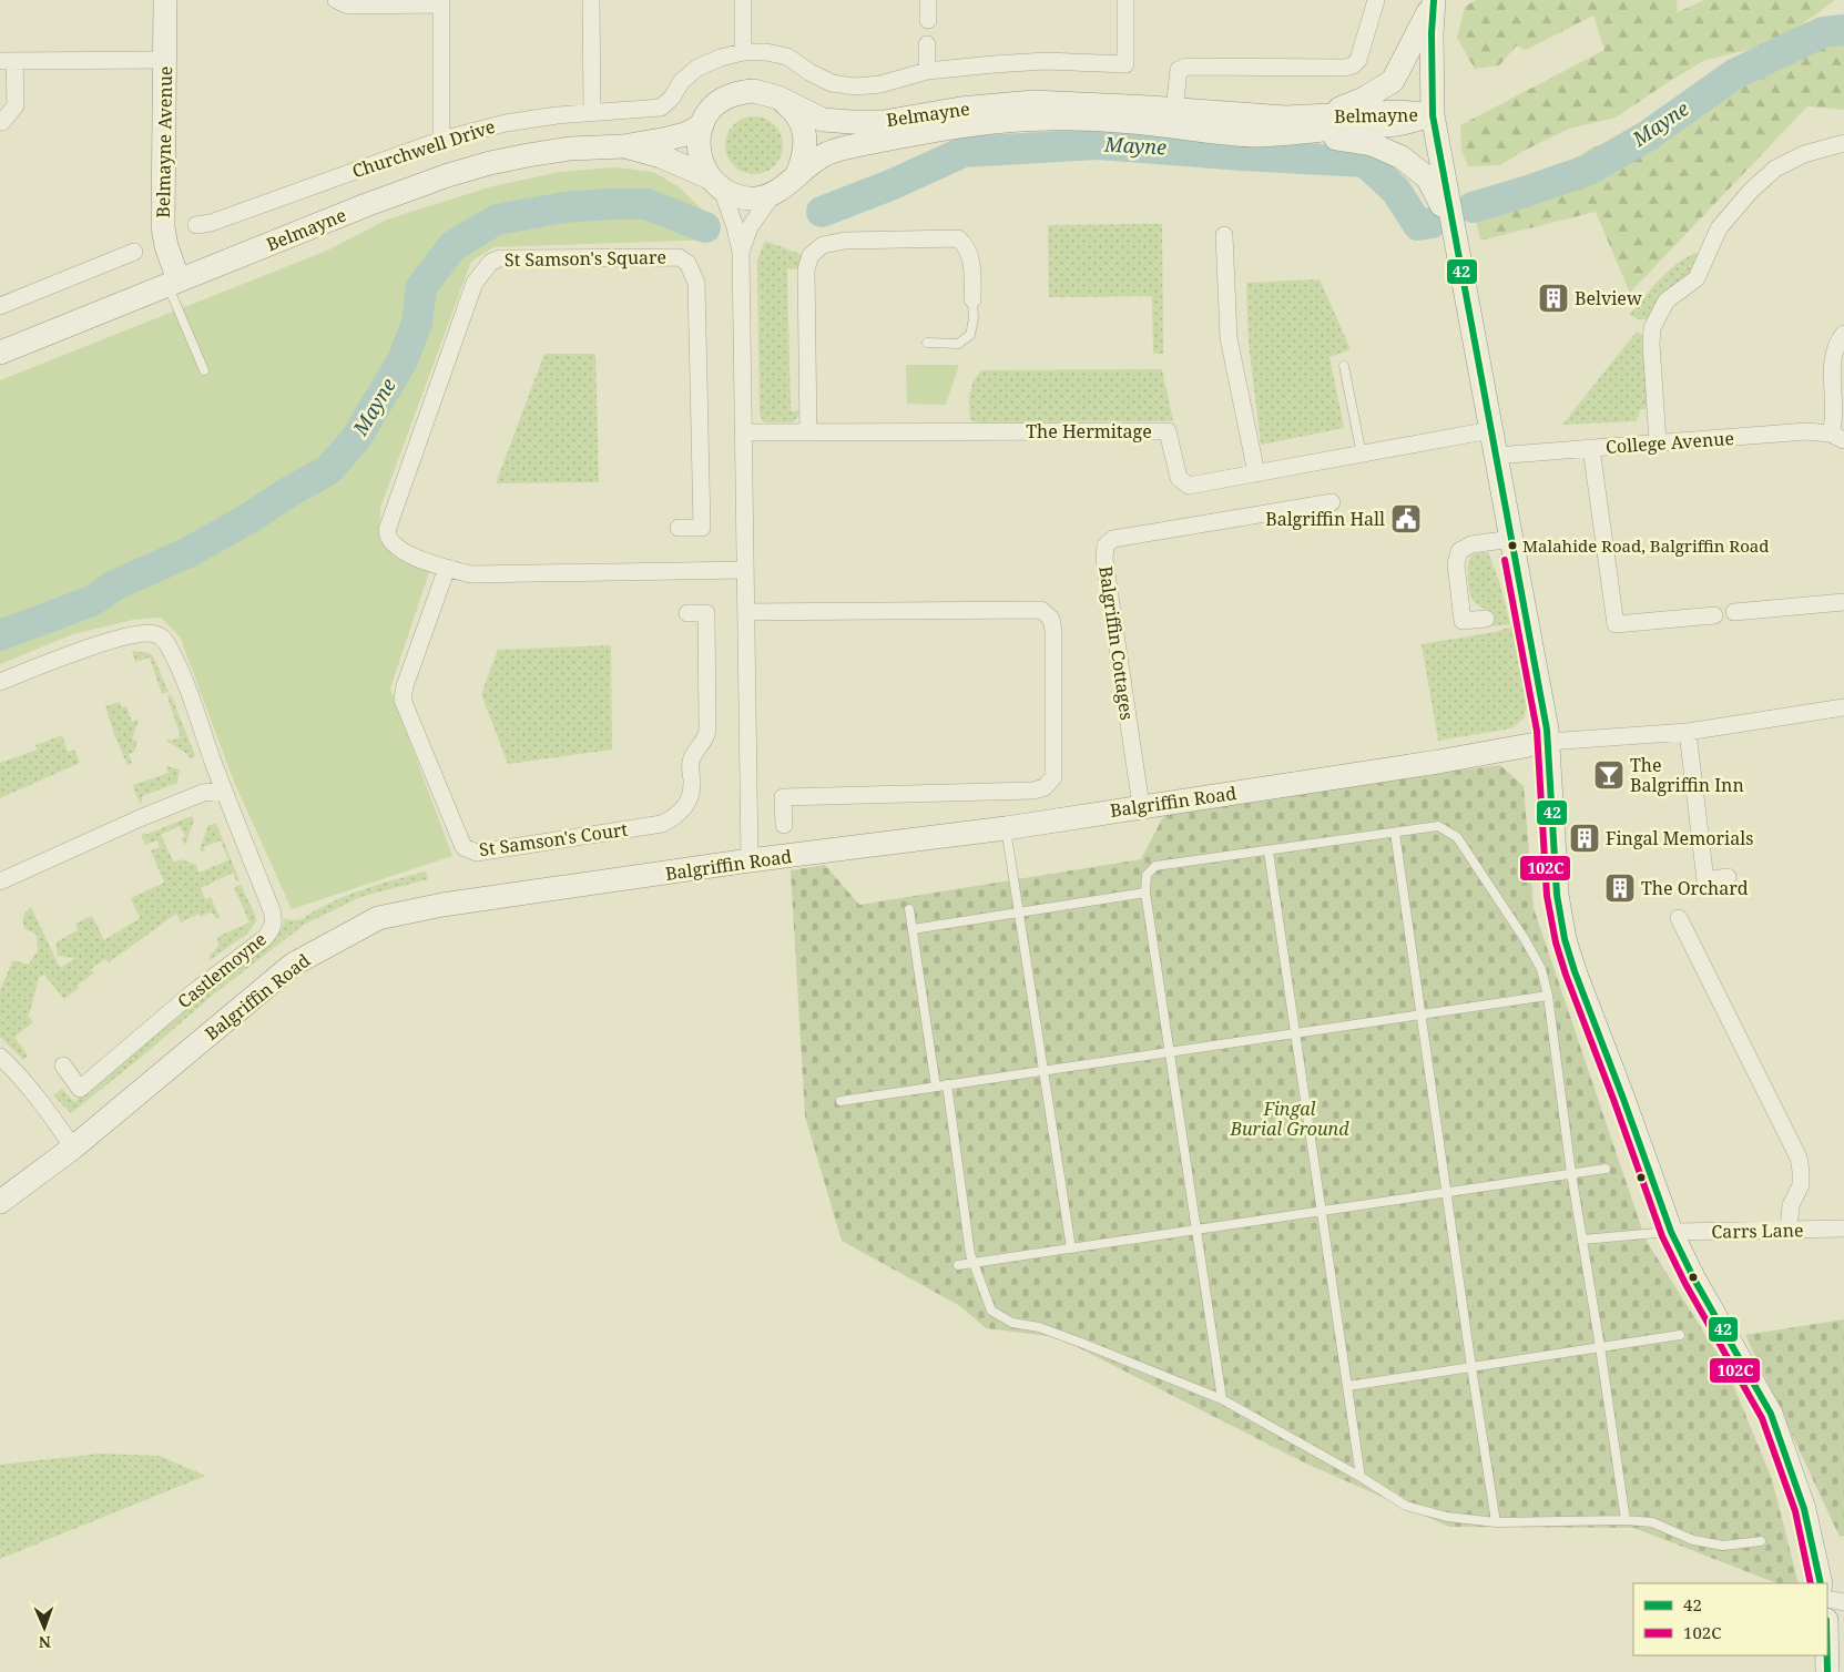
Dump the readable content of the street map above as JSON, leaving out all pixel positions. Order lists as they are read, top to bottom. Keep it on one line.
{"streets":{"main road":["Belmayne","Belmayne Avenue","Balgriffin Road"],"street":["Churchwell Drive","St Samson's Square","The Hermitage","College Avenue","Balgriffin Cottages","St Samson's Court","Castlemoyne","Carrs Lane"]},"crossings":[["Belmayne","Belmayne Avenue"],["St Samson's Square","St Samson's Court"],["Balgriffin Cottages","Balgriffin Road"]],"water":["Mayne"],"parks":["Fingal Burial Ground"],"places":{"building":["Belview","Fingal Memorials","The Orchard"],"public building":["Balgriffin Hall"],"other":["Malahide Road, Balgriffin Road"],"bar":["The Balgriffin Inn"]},"lines":["transit line 42","transit line 102C"],"legend":["42","102C"],"north":"bottom"}
